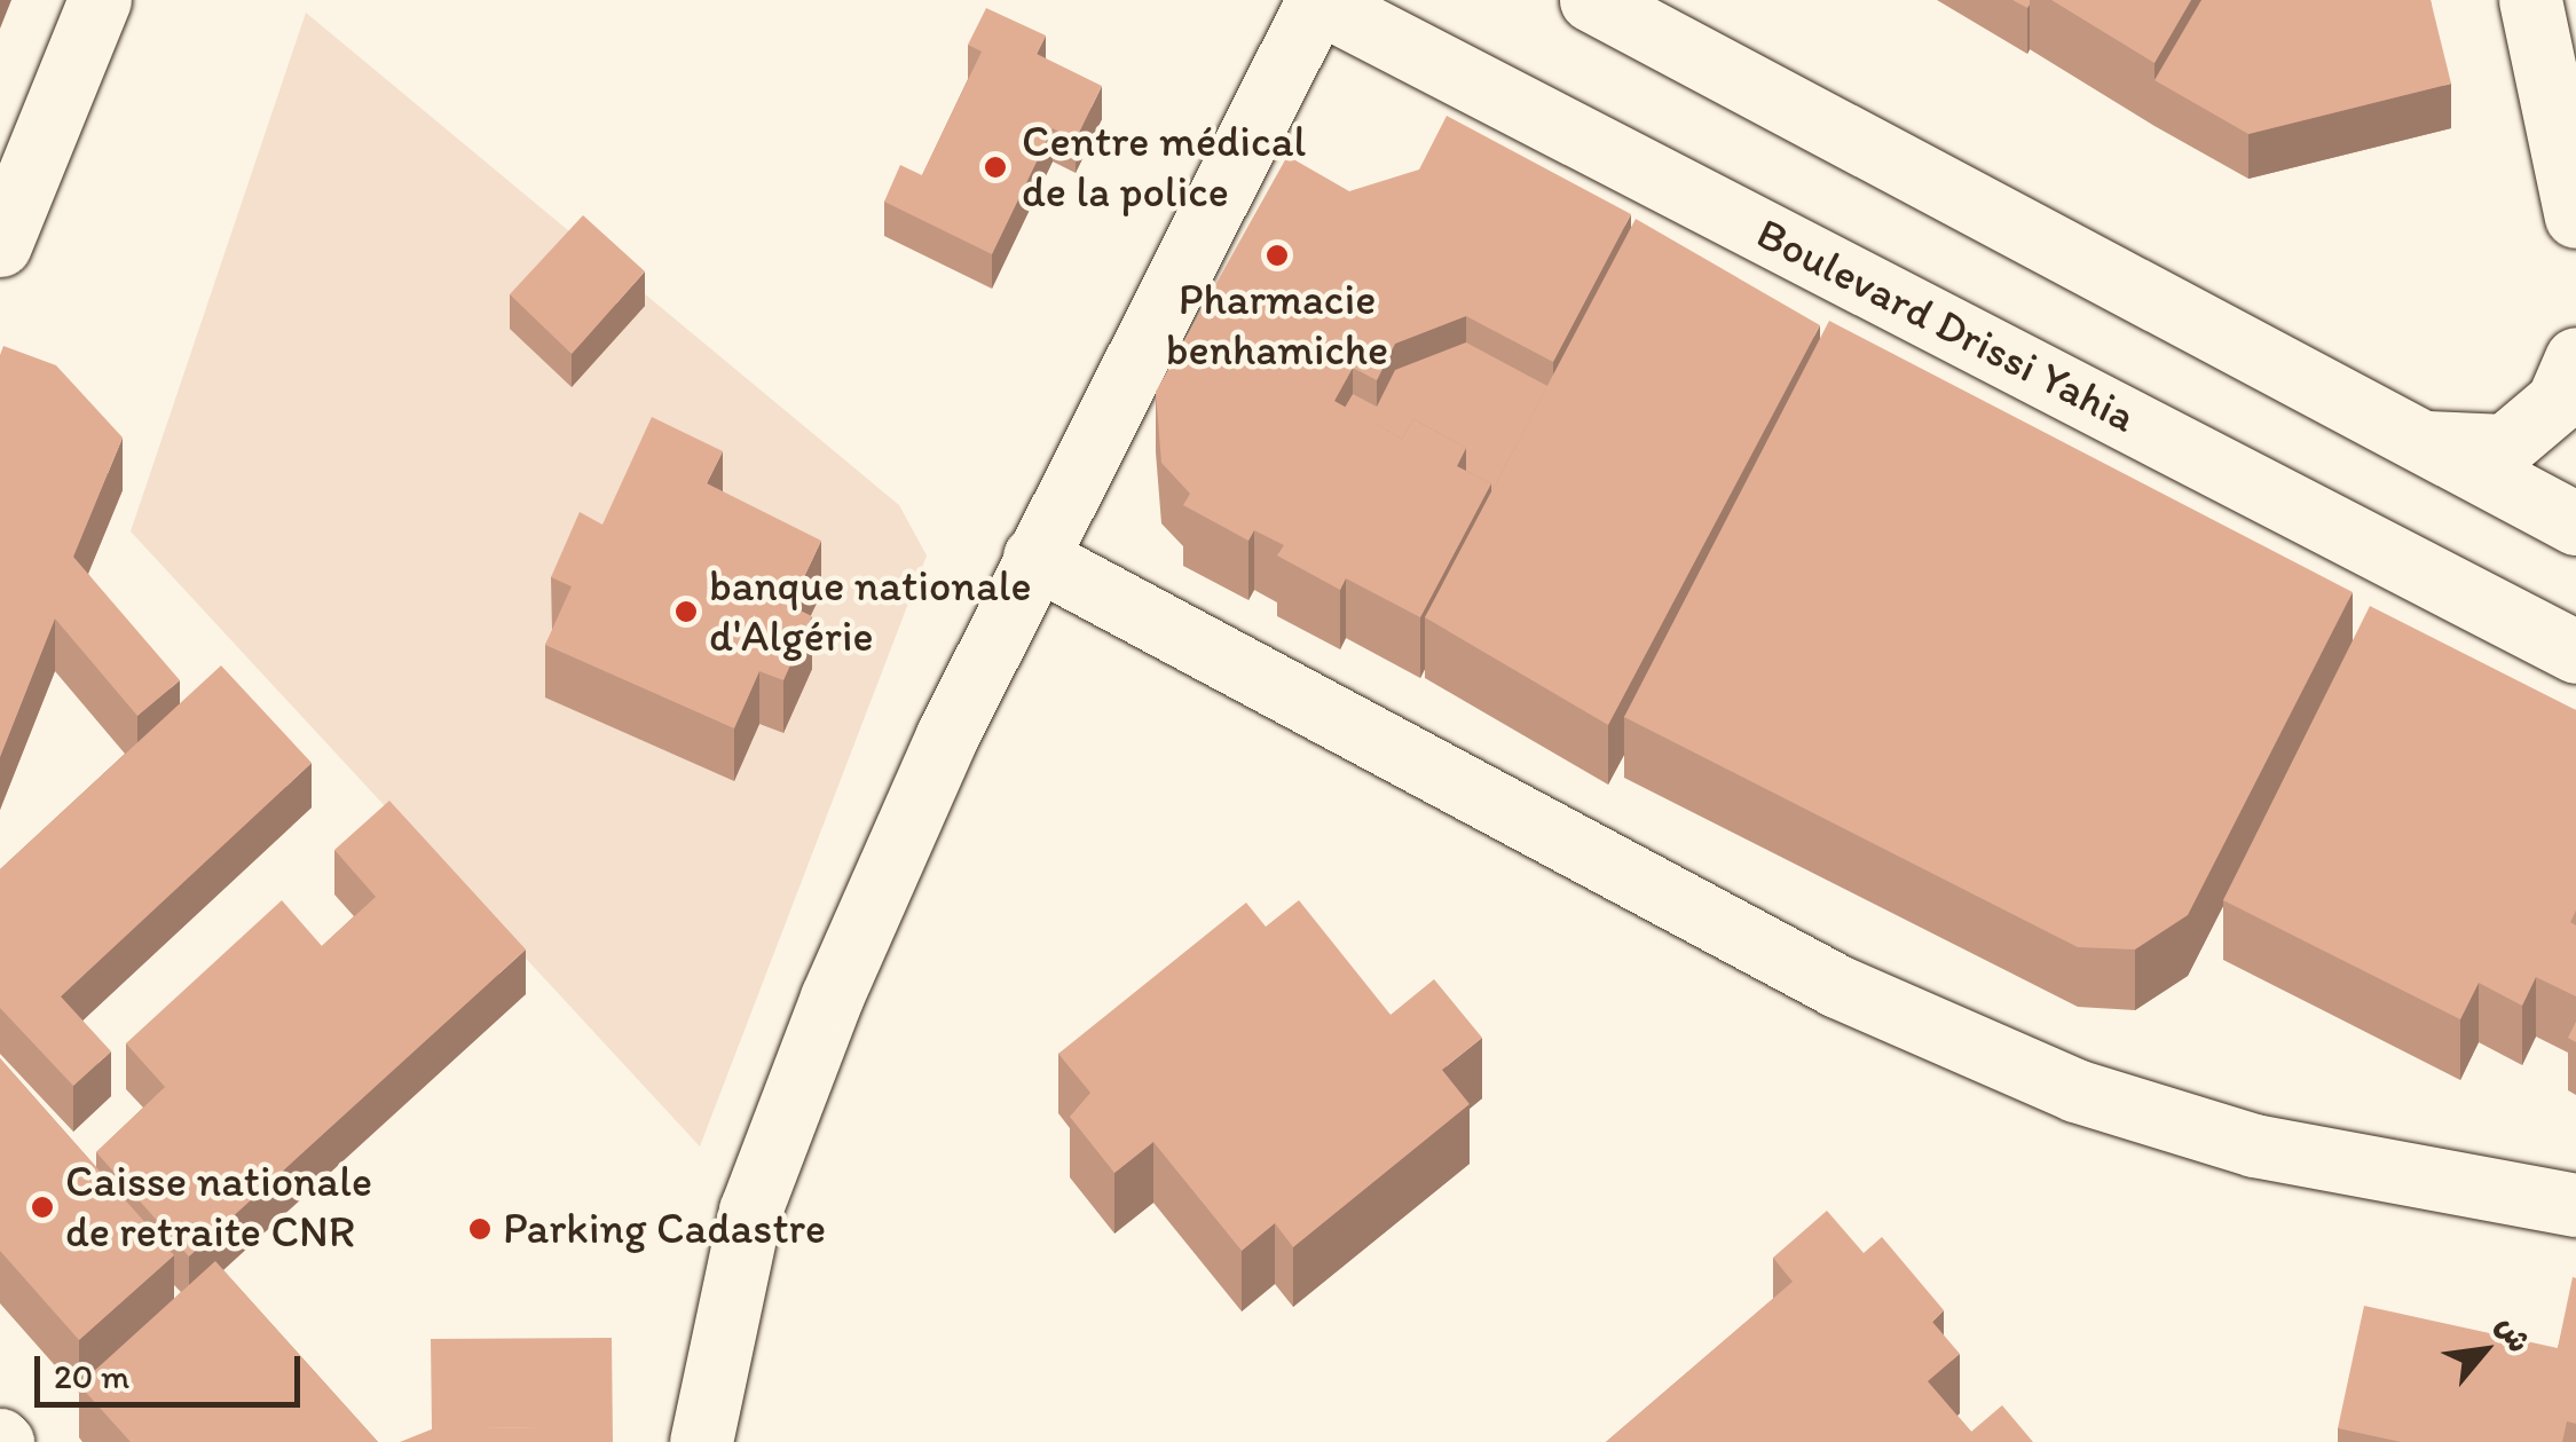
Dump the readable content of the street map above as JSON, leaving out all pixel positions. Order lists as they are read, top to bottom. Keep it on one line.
{"streets":{"street":["Boulevard Drissi Yahia"]},"places":["Centre médical de la police","Pharmacie benhamiche","banque nationale d'Algérie","Caisse nationale de retraite CNR","Parking Cadastre"],"scale_bar":"20 m","north":"top right"}
